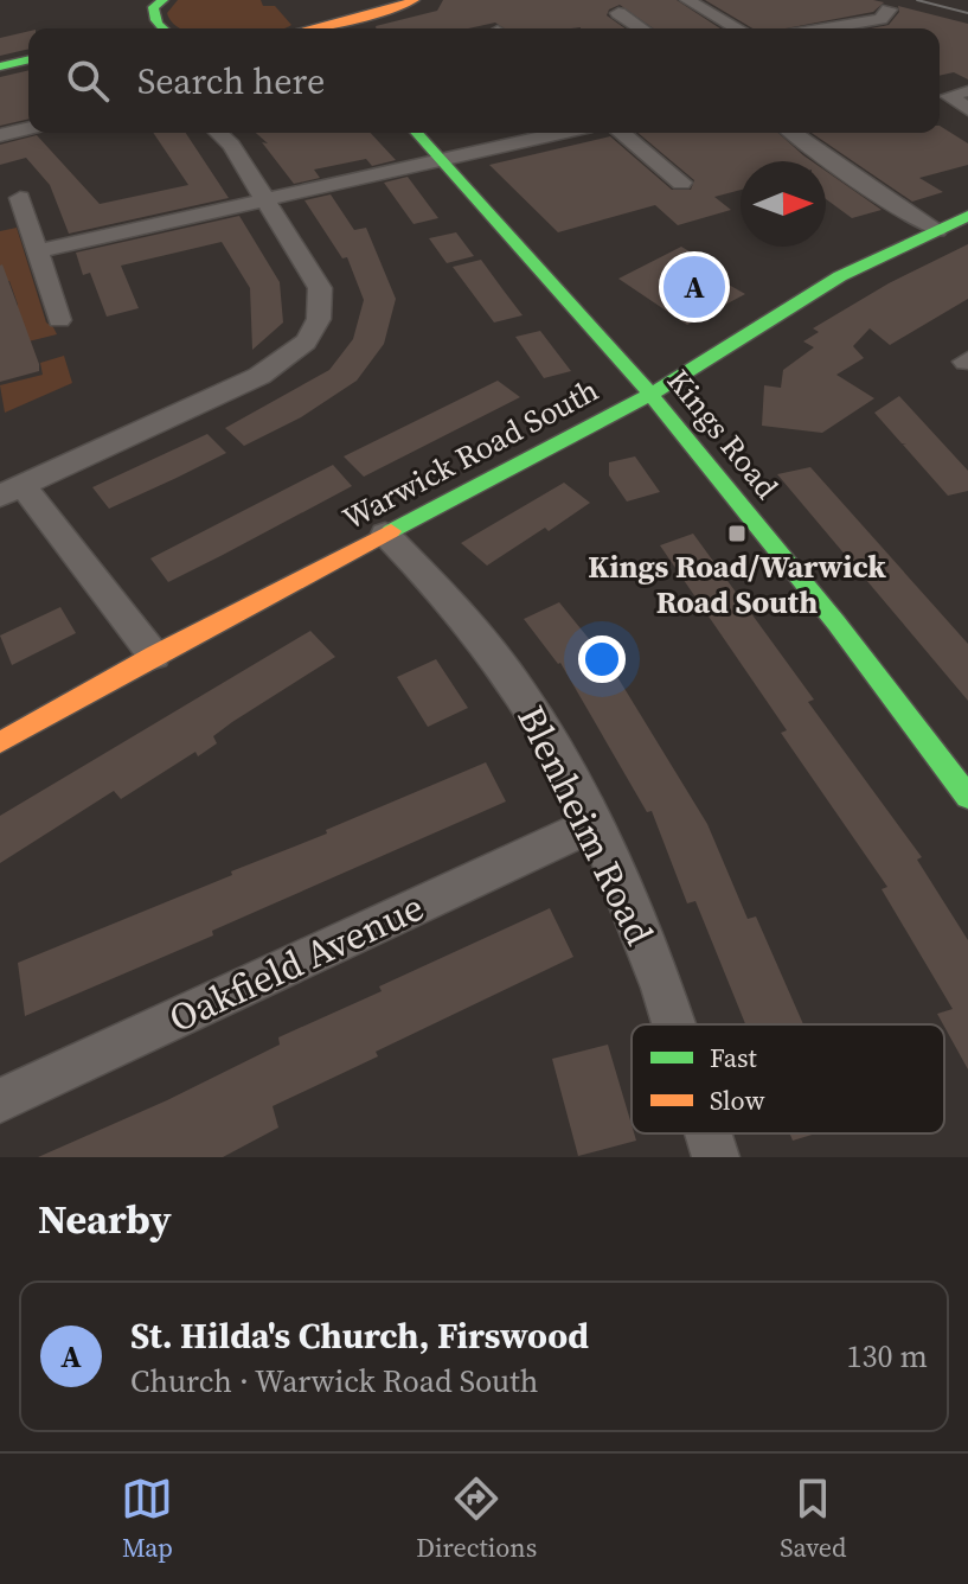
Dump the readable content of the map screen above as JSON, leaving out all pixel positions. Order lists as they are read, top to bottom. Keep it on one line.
{"streets":{"street":["Kings Road","Warwick Road South","Blenheim Road","Oakfield Avenue"]},"crossings":[["Kings Road","Warwick Road South"],["Warwick Road South","Blenheim Road"],["Blenheim Road","Oakfield Avenue"]],"places":{"transit":["Kings Road/Warwick Road South"]},"legend":["Fast","Slow"],"north":"right","page":{"search":"Search here","pins":"A","heading":"Nearby","list":[{"mark":"A","name":"St. Hilda's Church, Firswood","note":"Church · Warwick Road South","value":"130 m"}],"nav":["Map","Directions","Saved"]}}
